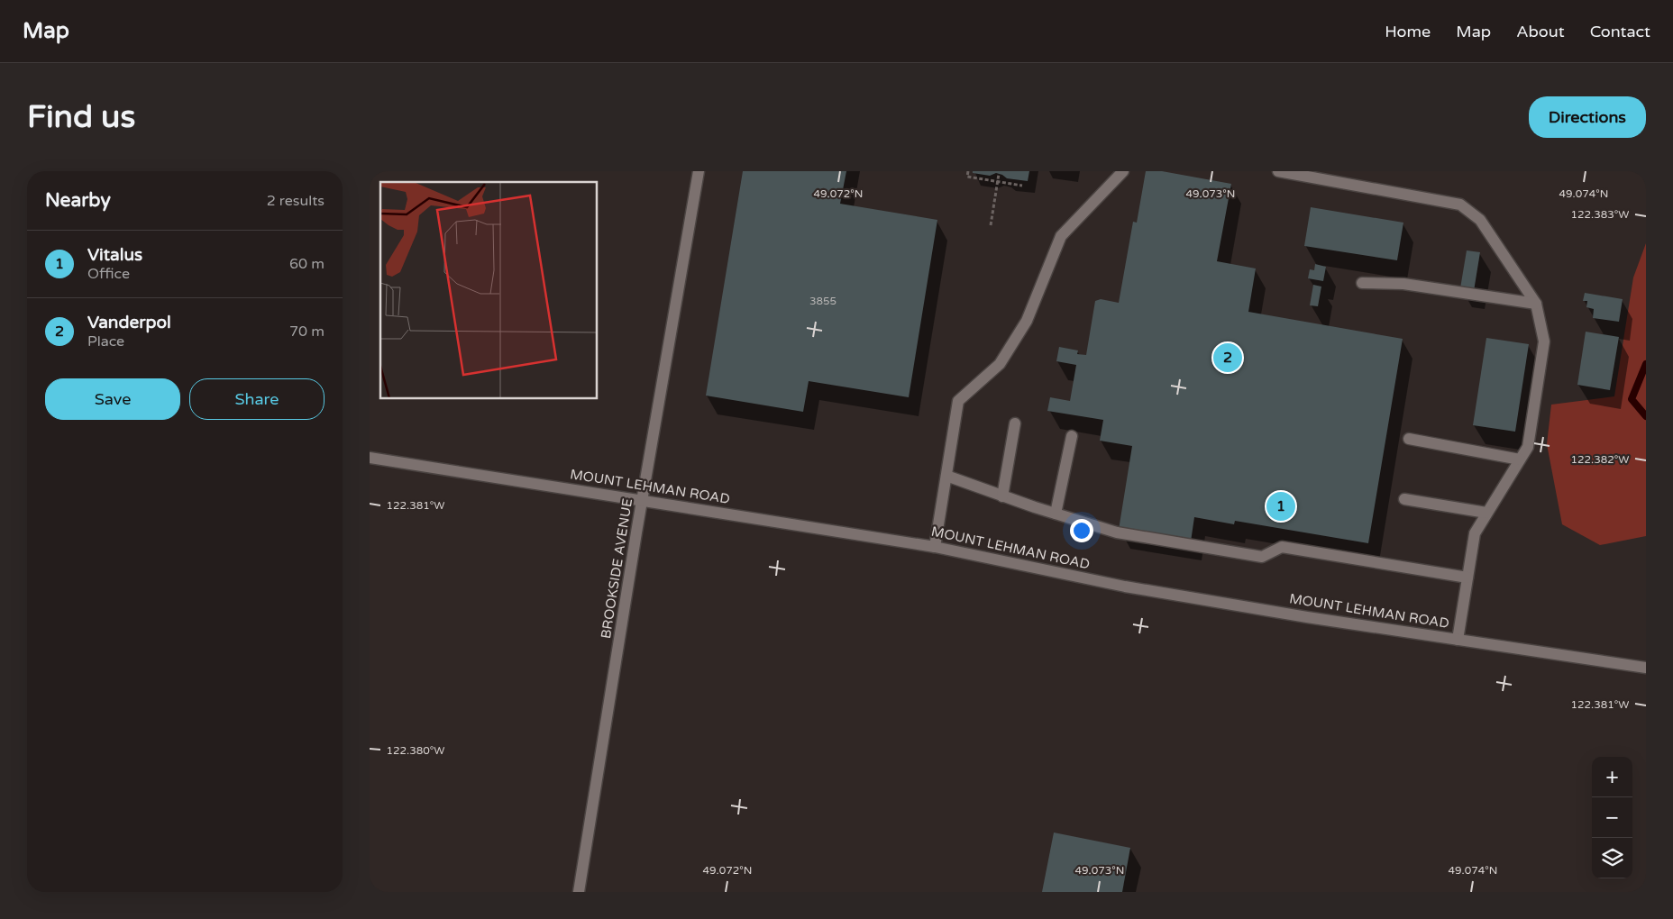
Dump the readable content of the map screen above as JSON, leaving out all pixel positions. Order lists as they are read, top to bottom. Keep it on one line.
{"streets":{"main road":["MOUNT LEHMAN ROAD","BROOKSIDE AVENUE"]},"crossings":[["MOUNT LEHMAN ROAD","BROOKSIDE AVENUE"]],"house_numbers":["3855"],"page":{"header":"Map","nav":["Home","Map","About","Contact"],"buttons":["Directions",["Save","Share"]],"title":"Find us","heading":["Nearby","2 results"],"list":[{"mark":"1","name":"Vitalus","note":"Office","value":"60 m"},{"mark":"2","name":"Vanderpol","note":"Place","value":"70 m"}],"pins":["2","1"],"map_buttons":["+","−"]},"coordinates":["49.072°N","49.073°N","49.074°N","122.383°W","122.382°W","122.381°W","122.380°W"]}
